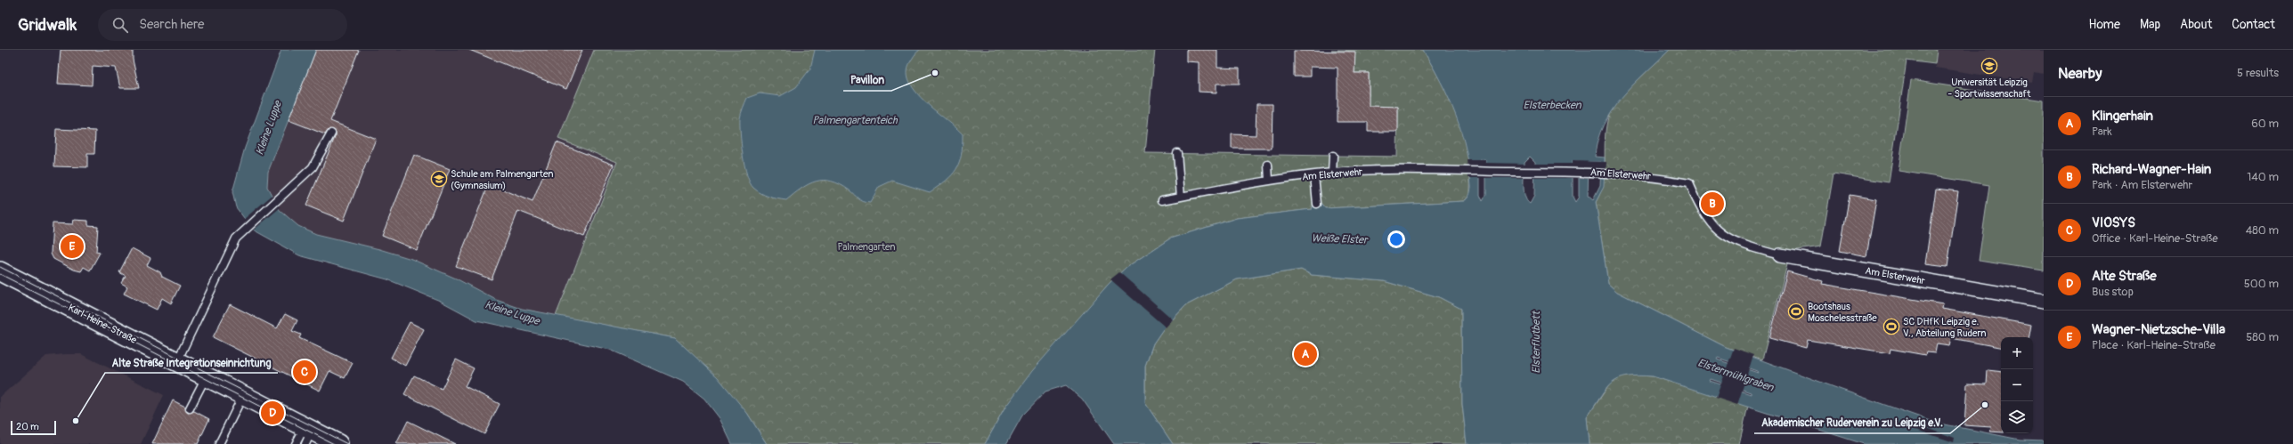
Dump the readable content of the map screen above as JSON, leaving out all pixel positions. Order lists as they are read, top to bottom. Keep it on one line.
{"streets":{"main road":["Karl-Heine-Straße"],"street":["Am Elsterwehr"]},"water":["Elsterbecken","Palmengartenteich","Kleine Luppe","Weiße Elster","Elsterflutbett","Elstermühlgraben"],"parks":["Palmengarten"],"places":{"school or university":["Universität Leipzig - Sportwissenschaft","Schule am Palmengarten (Gymnasium)"],"other":["Pavillon","Akademischer Ruderverein zu Leipzig e.V.","Alte Straße Integrationseinrichtung"],"sports":["Bootshaus Moschelesstraße","SC DHfK Leipzig e. V., Abteilung Rudern"]},"scale_bar":"20 m","page":{"header":"Gridwalk","search":"Search here","nav":["Home","Map","About","Contact"],"heading":["Nearby","5 results"],"list":[{"mark":"A","name":"Klingerhain","note":"Park","value":"60 m"},{"mark":"B","name":"Richard-Wagner-Hain","note":"Park · Am Elsterwehr","value":"140 m"},{"mark":"C","name":"VIOSYS","note":"Office · Karl-Heine-Straße","value":"480 m"},{"mark":"D","name":"Alte Straße","note":"Bus stop","value":"500 m"},{"mark":"E","name":"Wagner-Nietzsche-Villa","note":"Place · Karl-Heine-Straße","value":"580 m"}],"pins":["B","E","A","C","D"],"map_buttons":["+","−"],"scale":"20 m"}}
